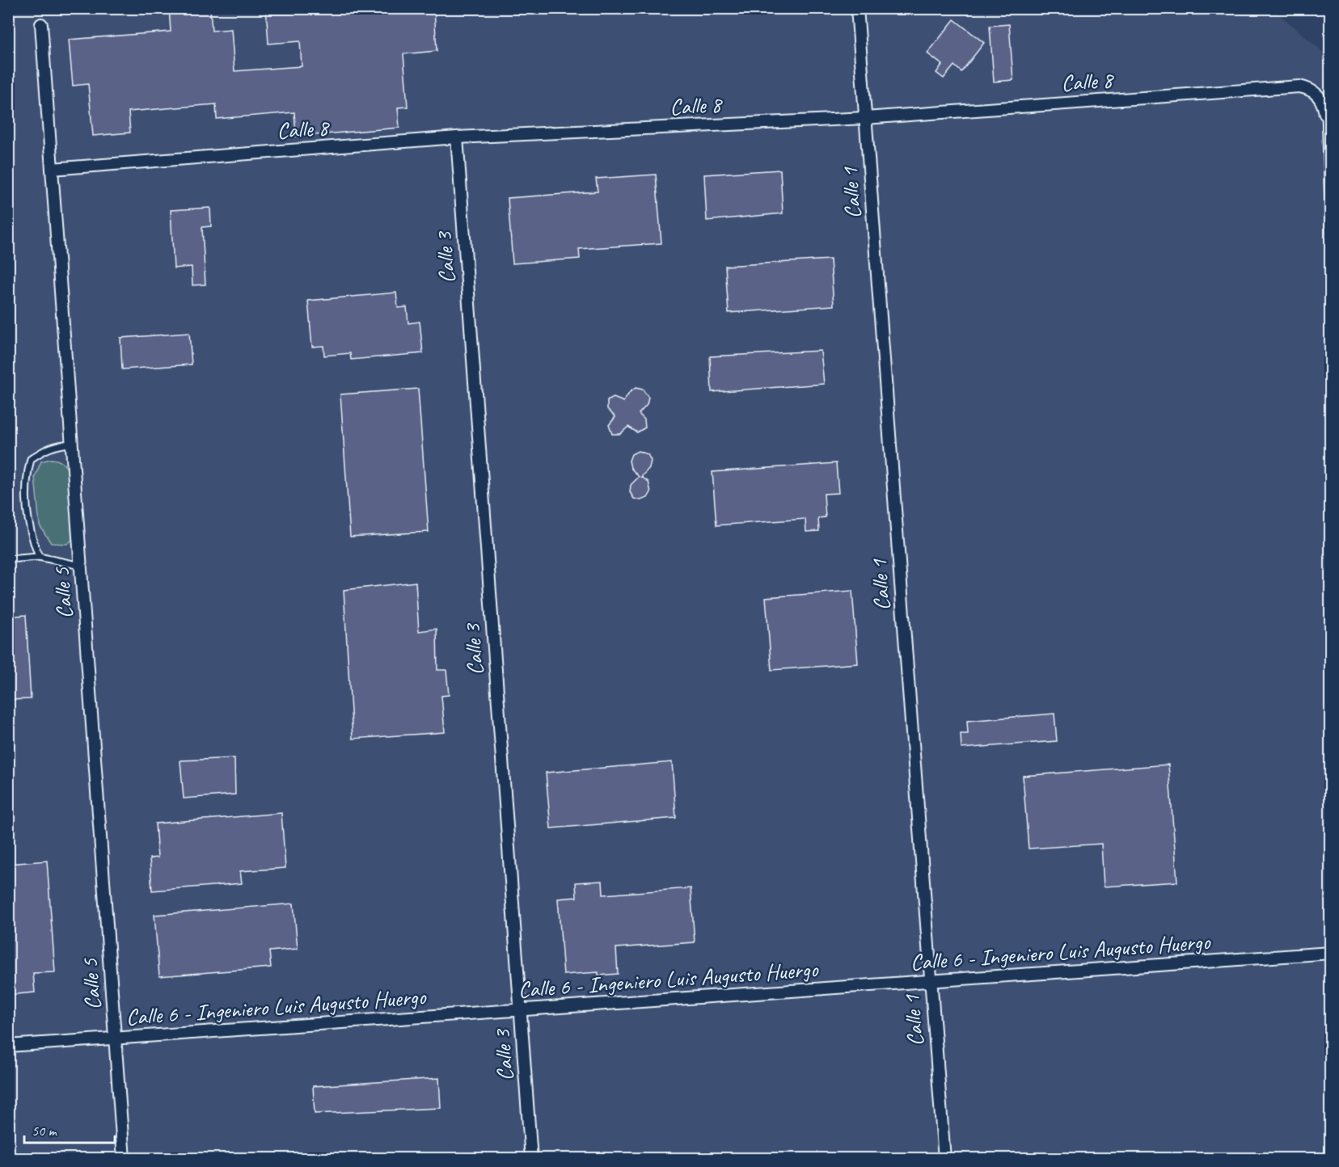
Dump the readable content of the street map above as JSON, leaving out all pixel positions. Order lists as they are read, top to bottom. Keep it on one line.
{"streets":{"street":["Calle 8","Calle 1","Calle 3","Calle 5","Calle 6 - Ingeniero Luis Augusto Huergo"]},"crossings":[["Calle 8","Calle 1"],["Calle 8","Calle 3"],["Calle 8","Calle 5"],["Calle 1","Calle 6 - Ingeniero Luis Augusto Huergo"],["Calle 3","Calle 6 - Ingeniero Luis Augusto Huergo"],["Calle 5","Calle 6 - Ingeniero Luis Augusto Huergo"]],"scale_bar":"50 m"}
